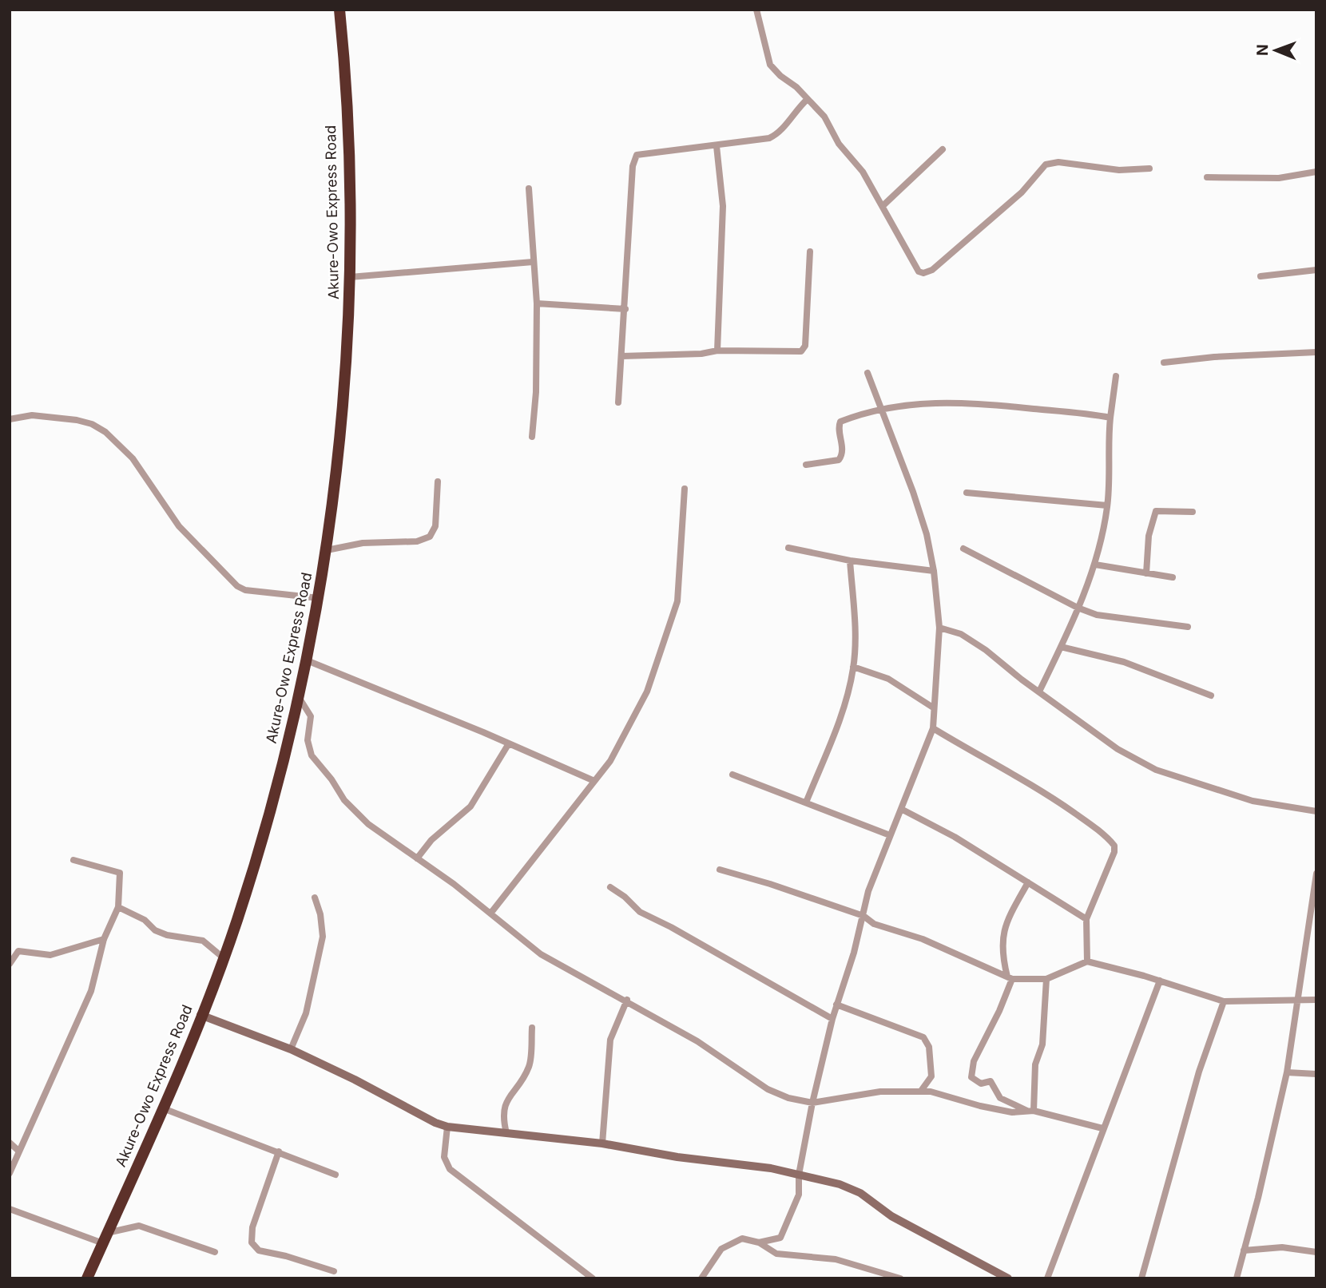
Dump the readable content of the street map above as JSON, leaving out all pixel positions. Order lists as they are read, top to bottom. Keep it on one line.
{"streets":{"highway":["Akure-Owo Express Road"]},"north":"left"}
